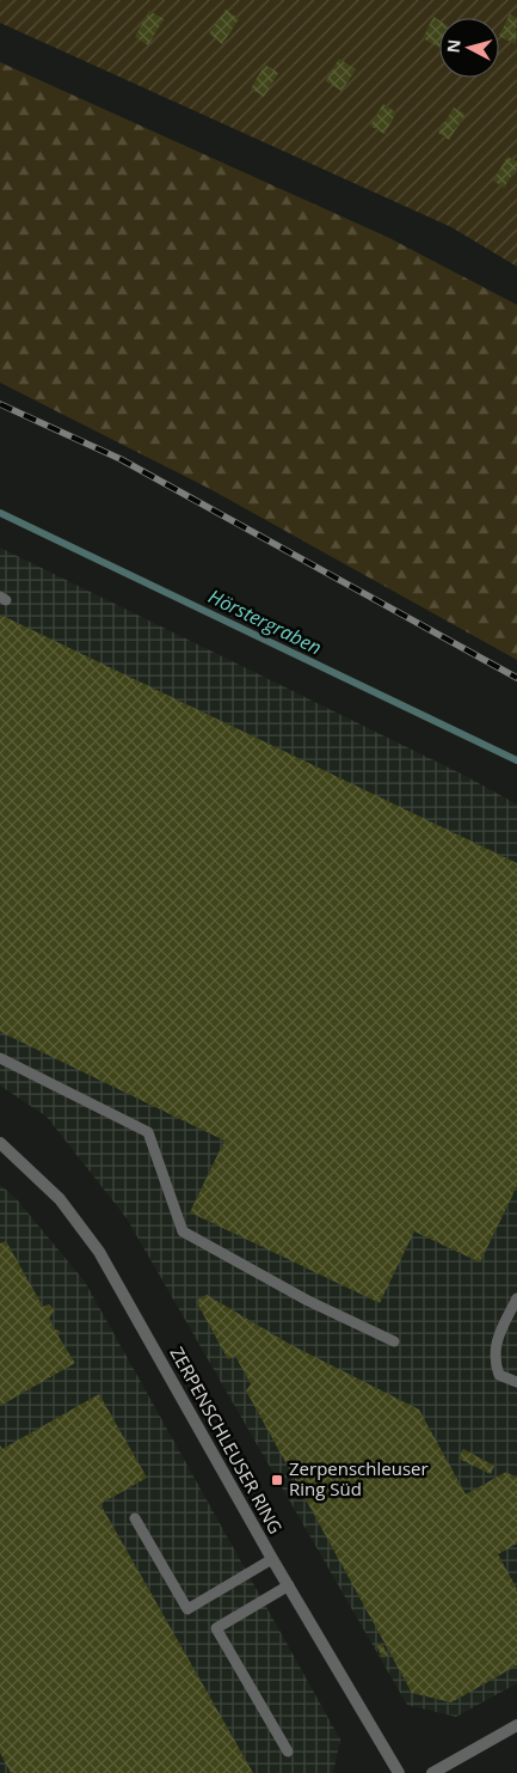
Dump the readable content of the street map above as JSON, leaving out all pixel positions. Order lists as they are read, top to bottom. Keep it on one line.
{"streets":{"street":["ZERPENSCHLEUSER RING"]},"water":["Hörstergraben"],"places":{"transit":["Zerpenschleuser Ring Süd"]},"north":"left"}
